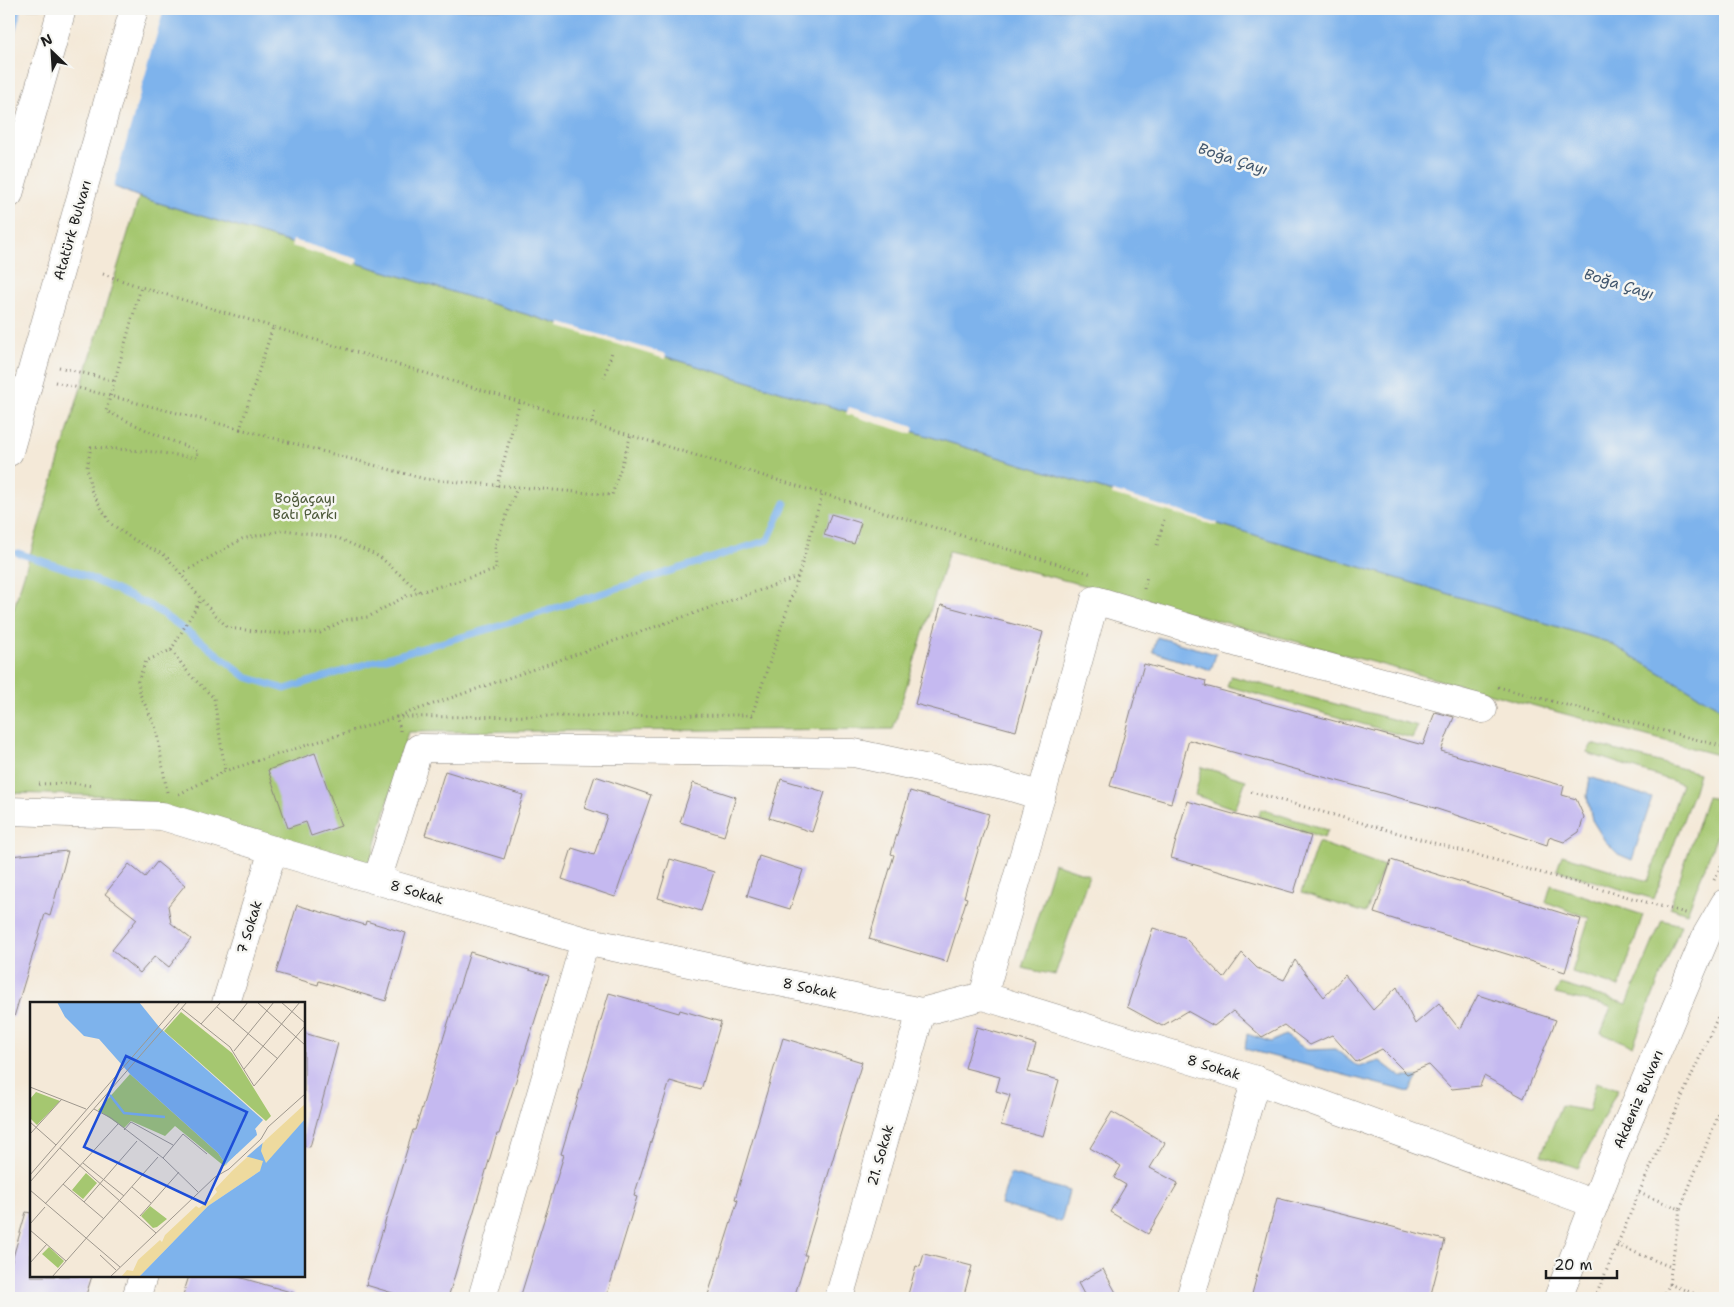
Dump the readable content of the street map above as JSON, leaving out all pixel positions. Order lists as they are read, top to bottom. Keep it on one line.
{"streets":{"street":["Atatürk Bulvarı","8 Sokak","7 Sokak","Akdeniz Bulvarı","21. Sokak"]},"crossings":[["8 Sokak","7 Sokak"],["8 Sokak","Akdeniz Bulvarı"],["8 Sokak","21. Sokak"]],"water":["Boğa Çayı"],"parks":["Boğaçayı Batı Parkı"],"scale_bar":"20 m","north":"top left"}
